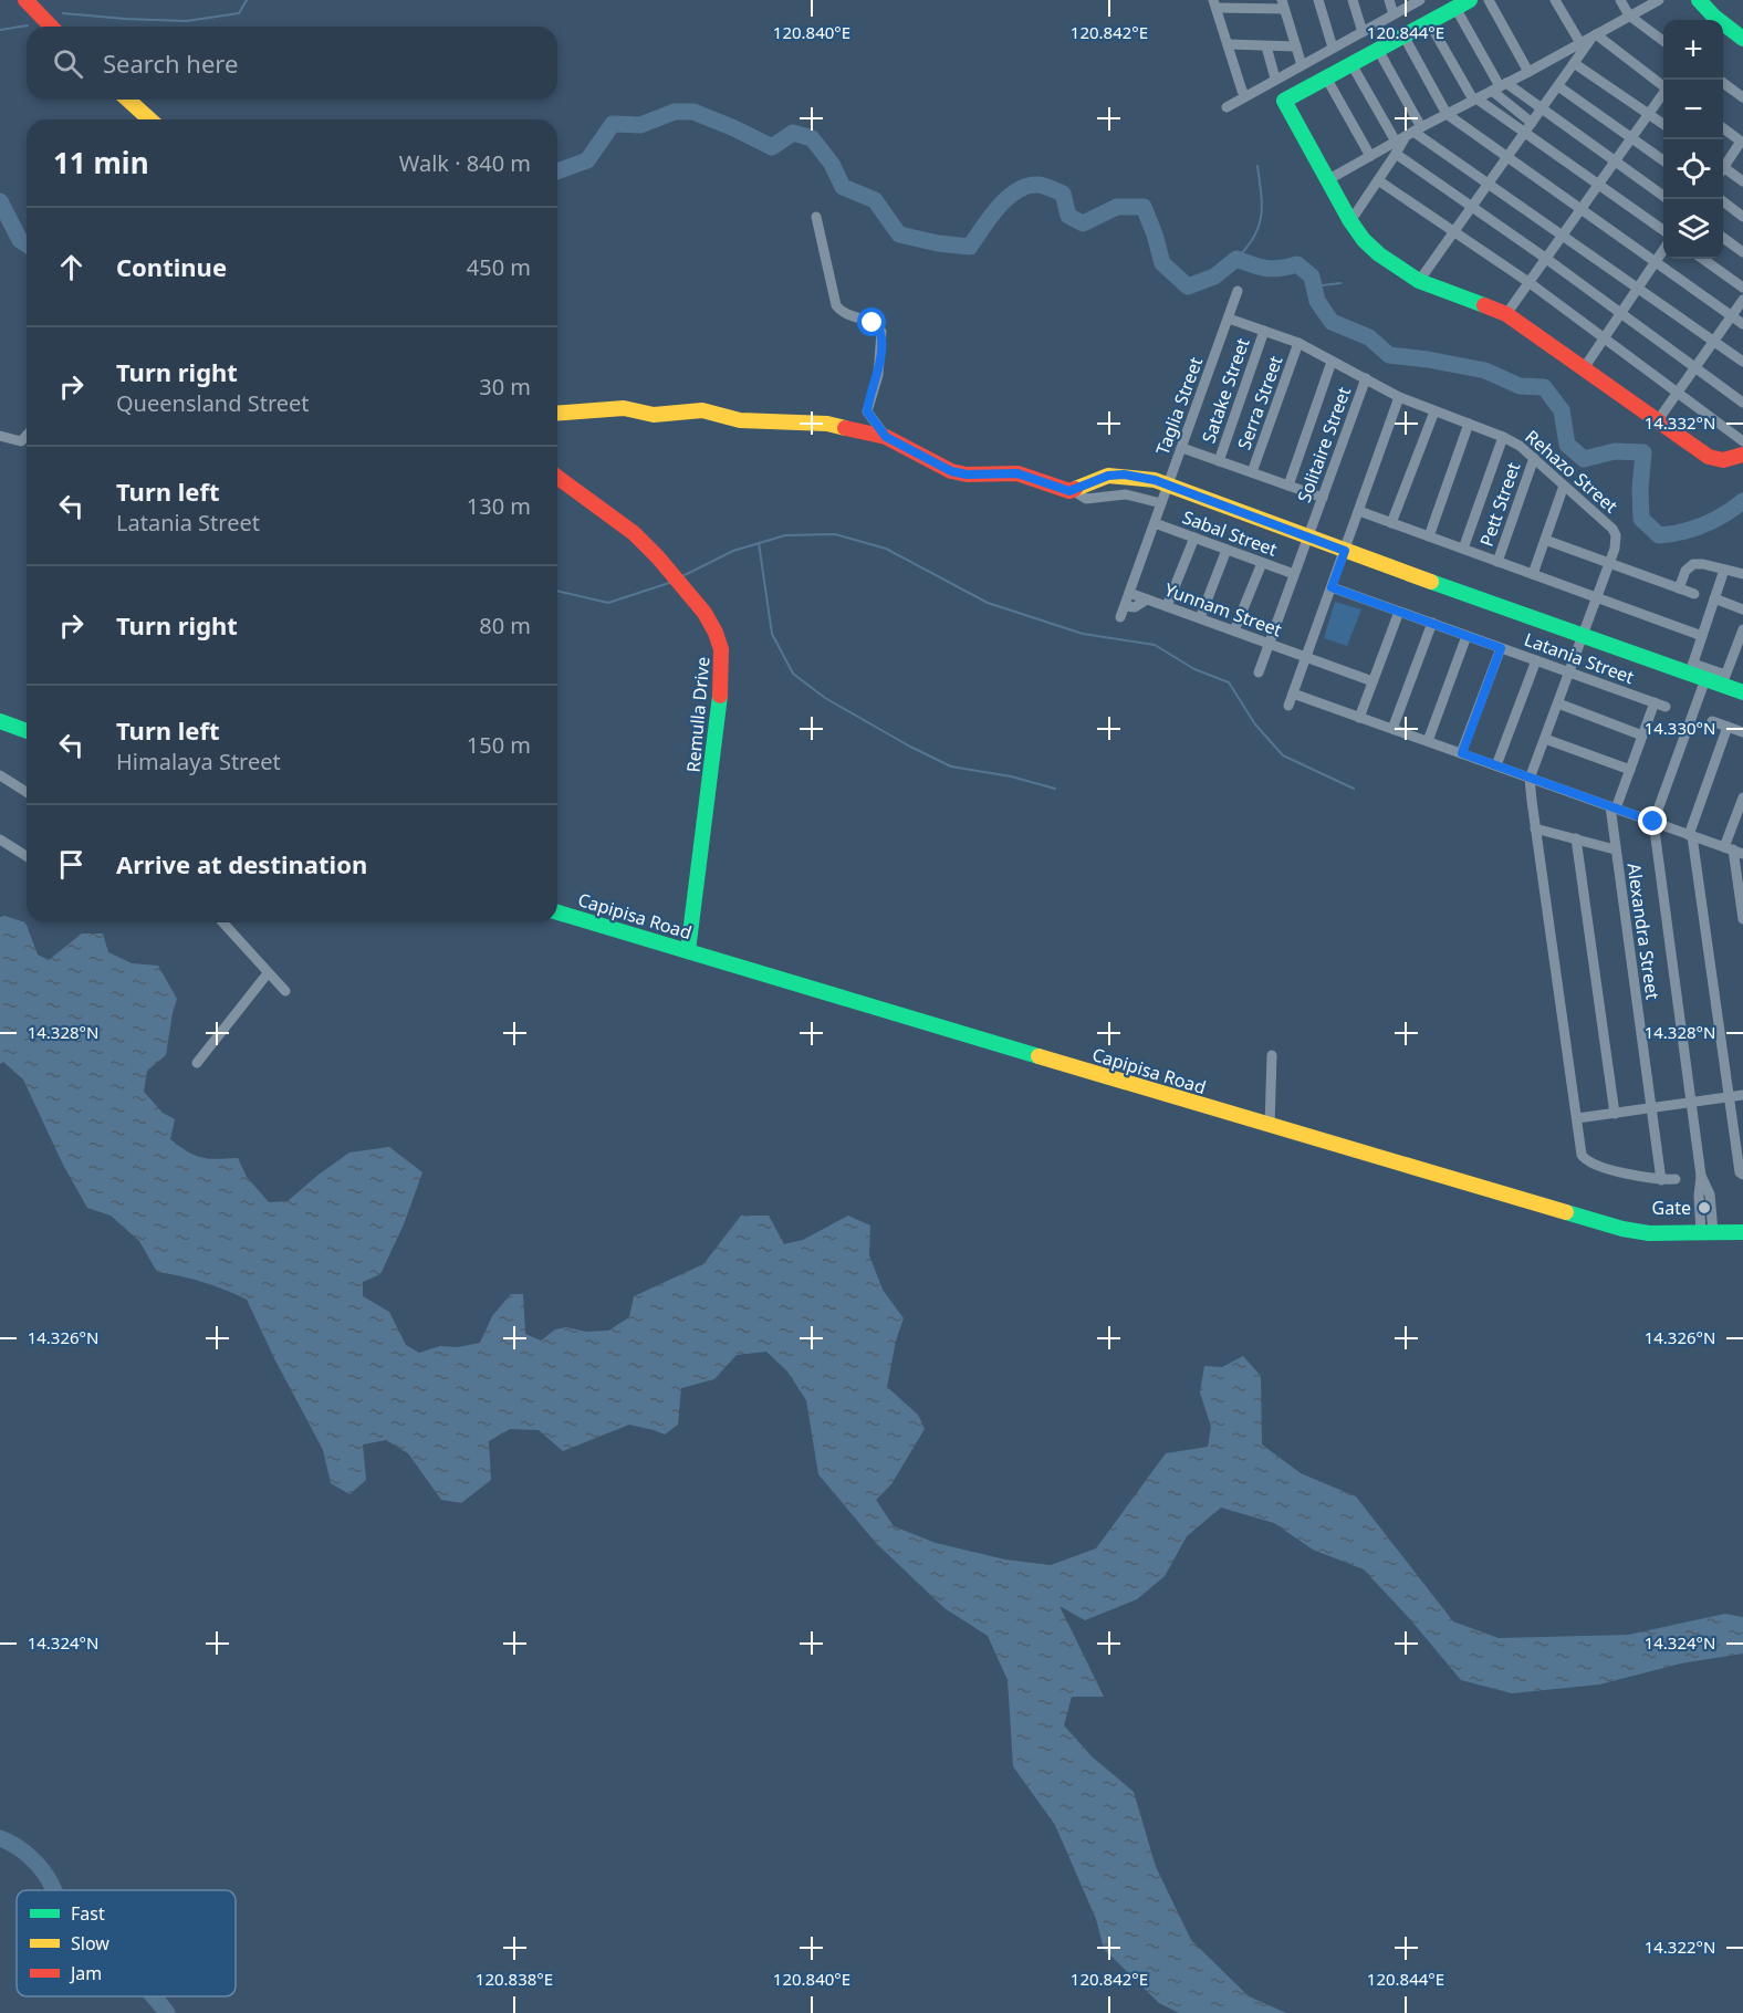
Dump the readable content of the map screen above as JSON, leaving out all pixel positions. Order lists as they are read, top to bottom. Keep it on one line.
{"streets":{"street":["Satake Street","Serra Street","Taglia Street","Solitaire Street","Rehazo Street","Pett Street","Sabal Street","Yunnam Street","Latania Street","Remulla Drive","Capipisa Road","Alexandra Street"]},"crossings":[["Satake Street","Rehazo Street"],["Serra Street","Rehazo Street"],["Taglia Street","Rehazo Street"],["Taglia Street","Sabal Street"],["Taglia Street","Yunnam Street"],["Solitaire Street","Rehazo Street"],["Solitaire Street","Sabal Street"],["Solitaire Street","Yunnam Street"],["Rehazo Street","Pett Street"],["Rehazo Street","Latania Street"],["Latania Street","Alexandra Street"],["Remulla Drive","Capipisa Road"]],"places":["Gate"],"legend":["Fast","Slow","Jam"],"page":{"map_buttons":["+","−"],"search":"Search here","heading":["11 min","Walk · 840 m"],"list":[["Continue","450 m"],["Turn right","Queensland Street","30 m"],["Turn left","Latania Street","130 m"],["Turn right","80 m"],["Turn left","Himalaya Street","150 m"],"Arrive at destination"]},"coordinates":["120.840°E","120.842°E","120.844°E","14.332°N","14.330°N","14.328°N","14.326°N","14.324°N","14.322°N","120.838°E"]}
